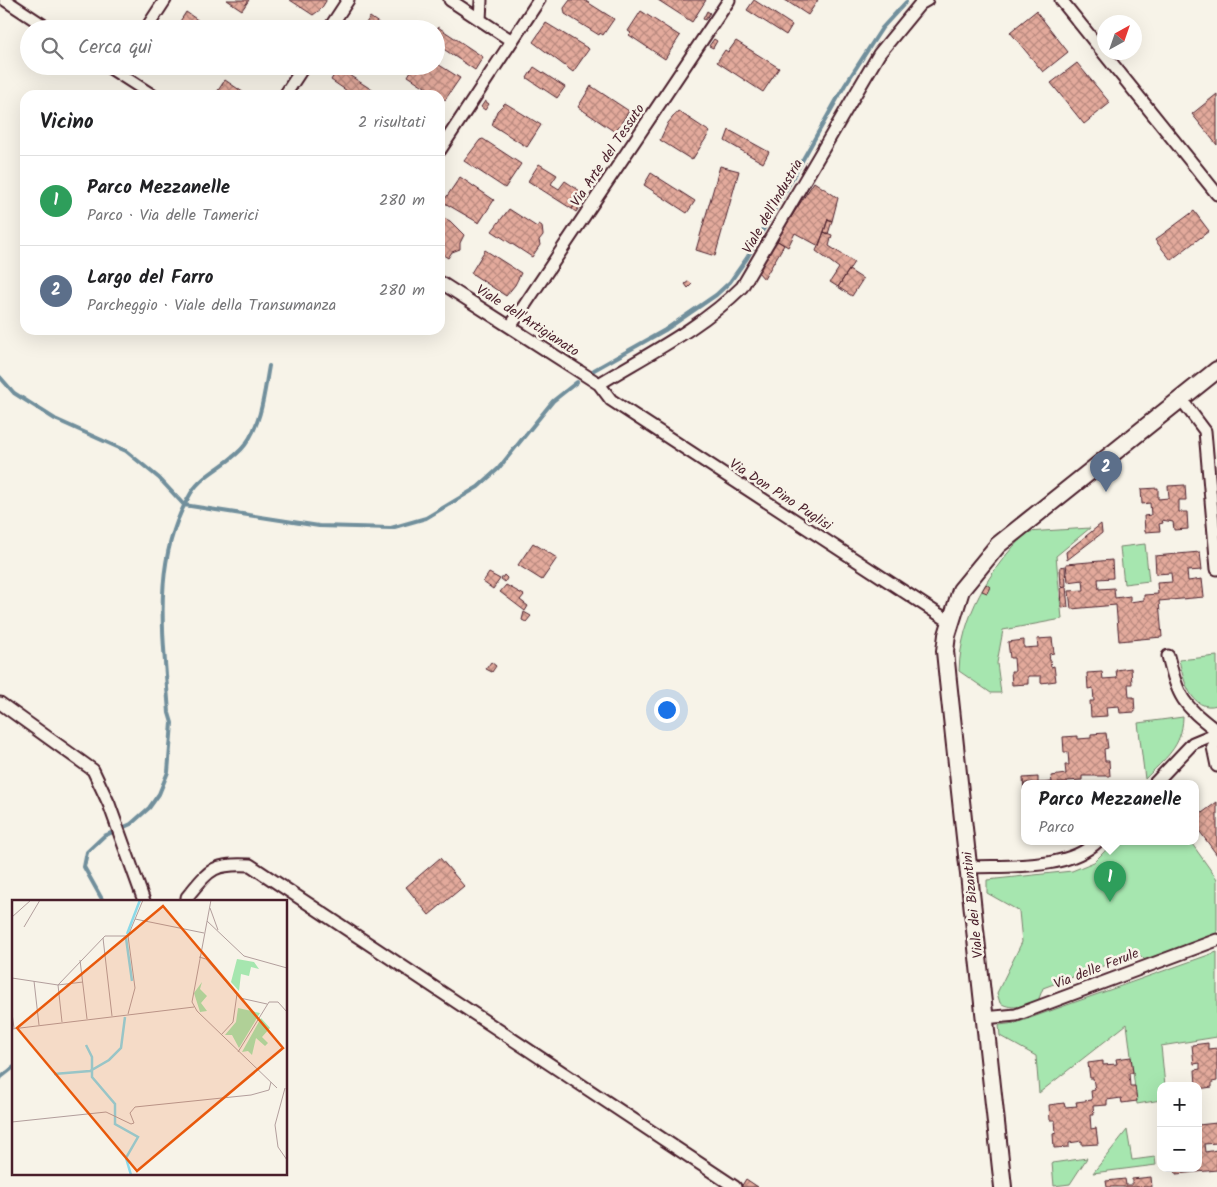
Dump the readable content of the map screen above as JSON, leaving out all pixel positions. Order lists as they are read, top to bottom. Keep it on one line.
{"streets":{"street":["Via Arte del Tessuto","Viale dell'Industria","Viale dell'Artigianato","Via Don Pino Puglisi","Viale dei Bizantini","Via delle Ferule"]},"crossings":[["Via Arte del Tessuto","Viale dell'Artigianato"],["Viale dell'Industria","Viale dell'Artigianato"],["Viale dell'Industria","Via Don Pino Puglisi"],["Viale dell'Artigianato","Via Don Pino Puglisi"],["Via Don Pino Puglisi","Viale dei Bizantini"],["Viale dei Bizantini","Via delle Ferule"]],"north":"top right","page":{"search":"Cerca qui","heading":["Vicino","2 risultati"],"list":[{"mark":"1","name":"Parco Mezzanelle","note":"Parco · Via delle Tamerici","value":"280 m"},{"mark":"2","name":"Largo del Farro","note":"Parcheggio · Viale della Transumanza","value":"280 m"}],"pins":["2","1"],"popup":["Parco Mezzanelle","Parco"],"map_buttons":["+","−"]}}
